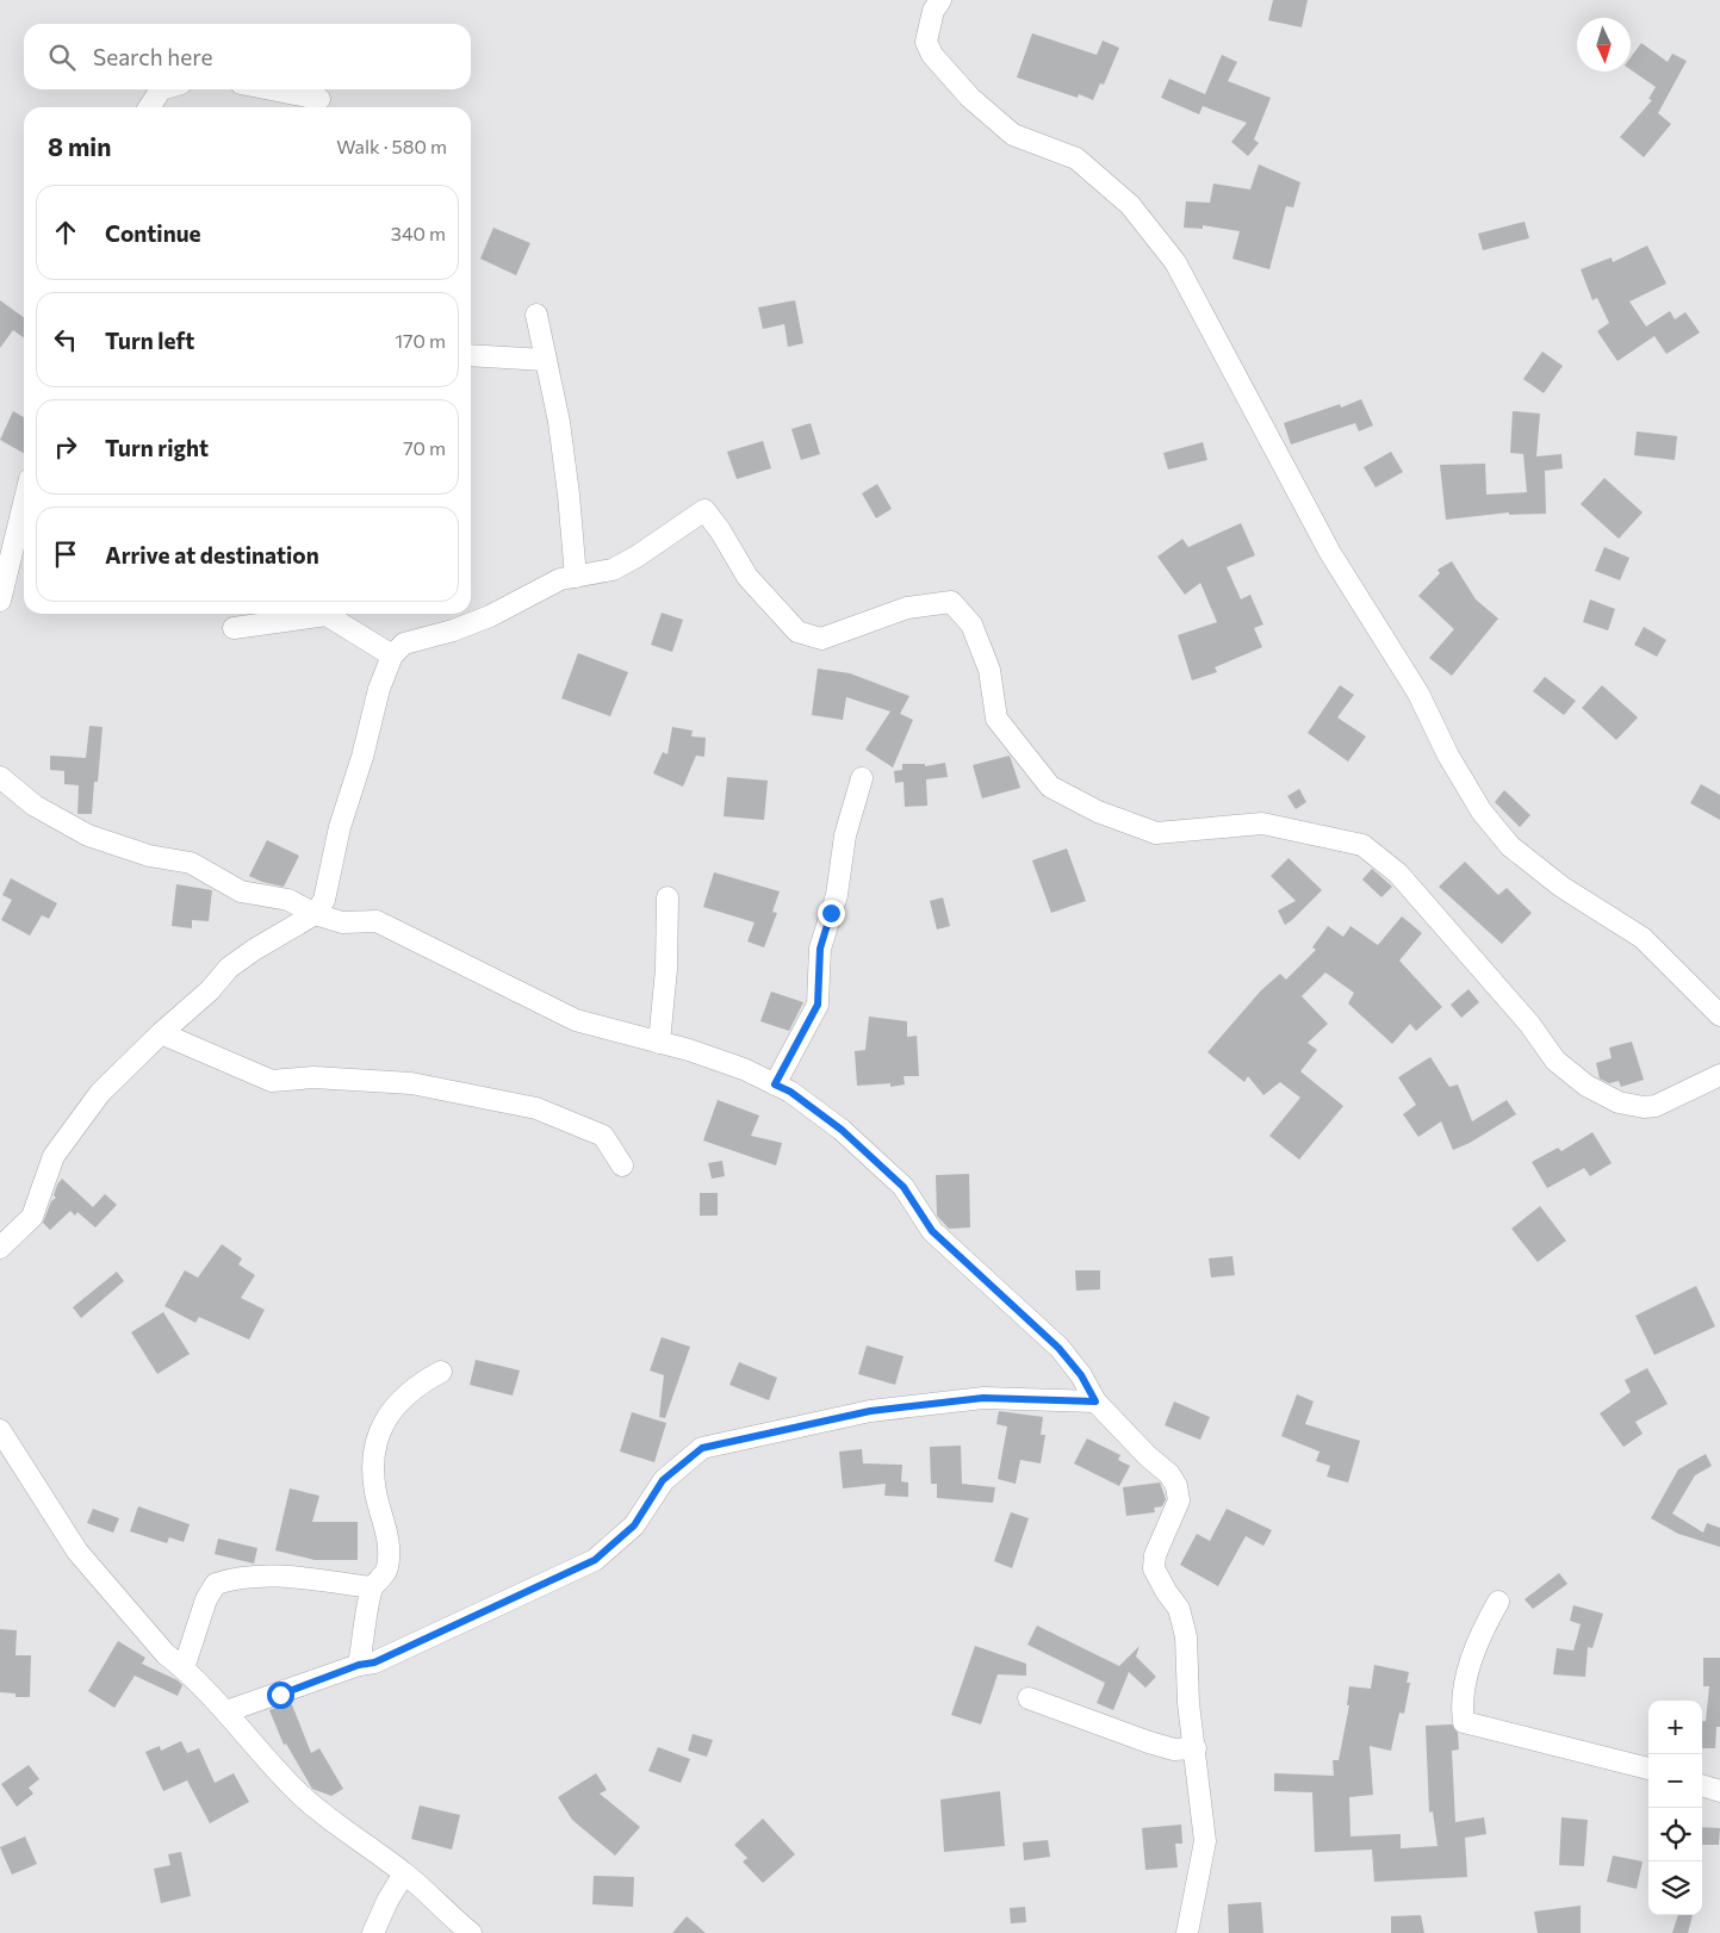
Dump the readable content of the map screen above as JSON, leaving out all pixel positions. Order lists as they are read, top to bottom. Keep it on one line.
{"north":"bottom","page":{"search":"Search here","heading":["8 min","Walk · 580 m"],"list":[["Continue","340 m"],["Turn left","170 m"],["Turn right","70 m"],"Arrive at destination"],"map_buttons":["+","−"]}}
